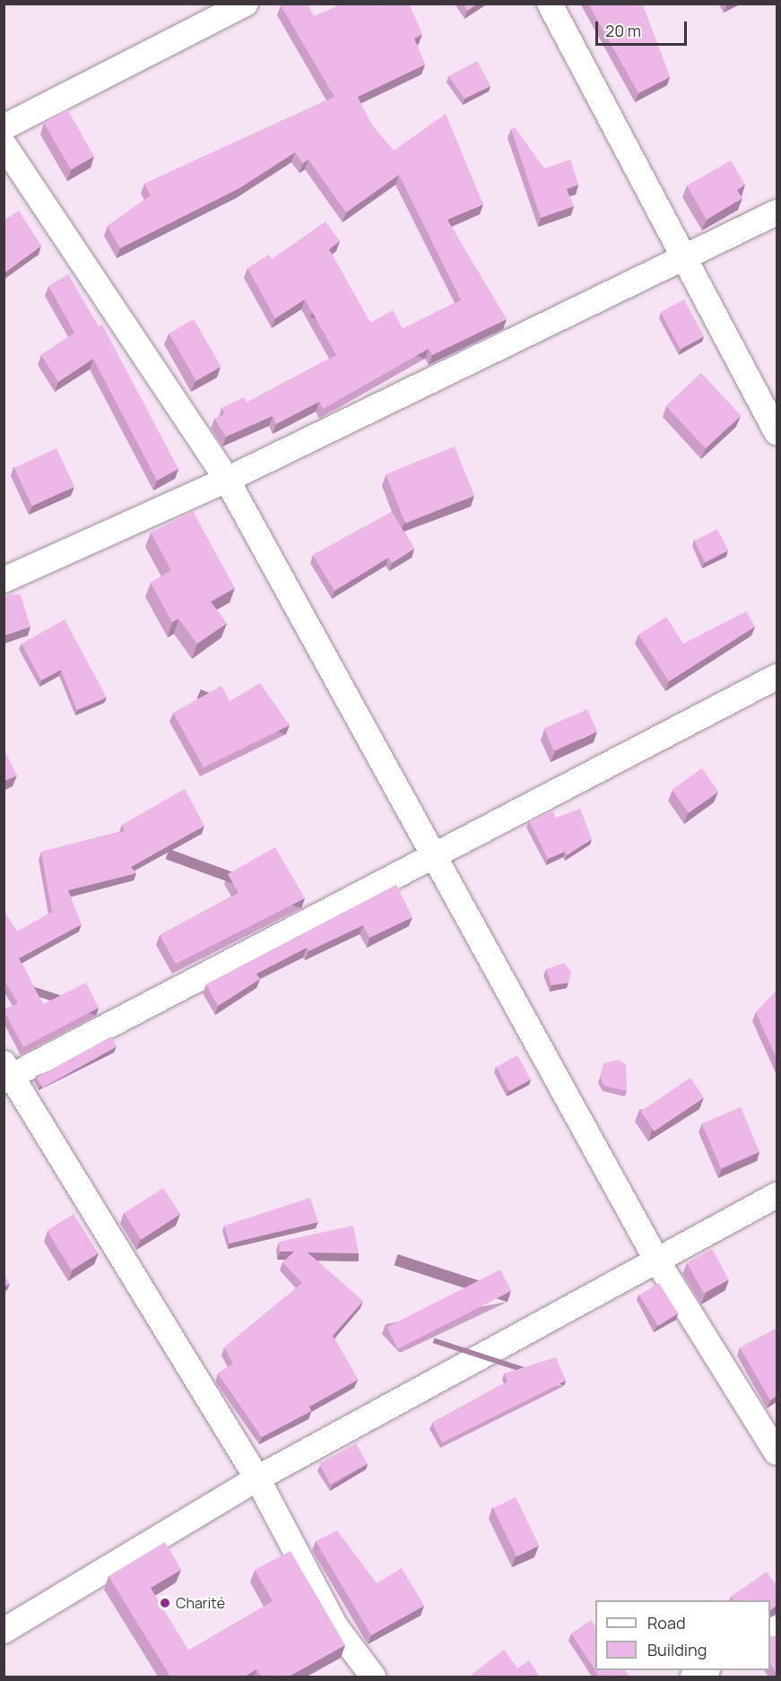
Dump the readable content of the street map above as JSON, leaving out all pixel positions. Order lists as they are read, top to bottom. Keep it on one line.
{"places":["Charité"],"legend":["Road","Building"],"scale_bar":"20 m"}
